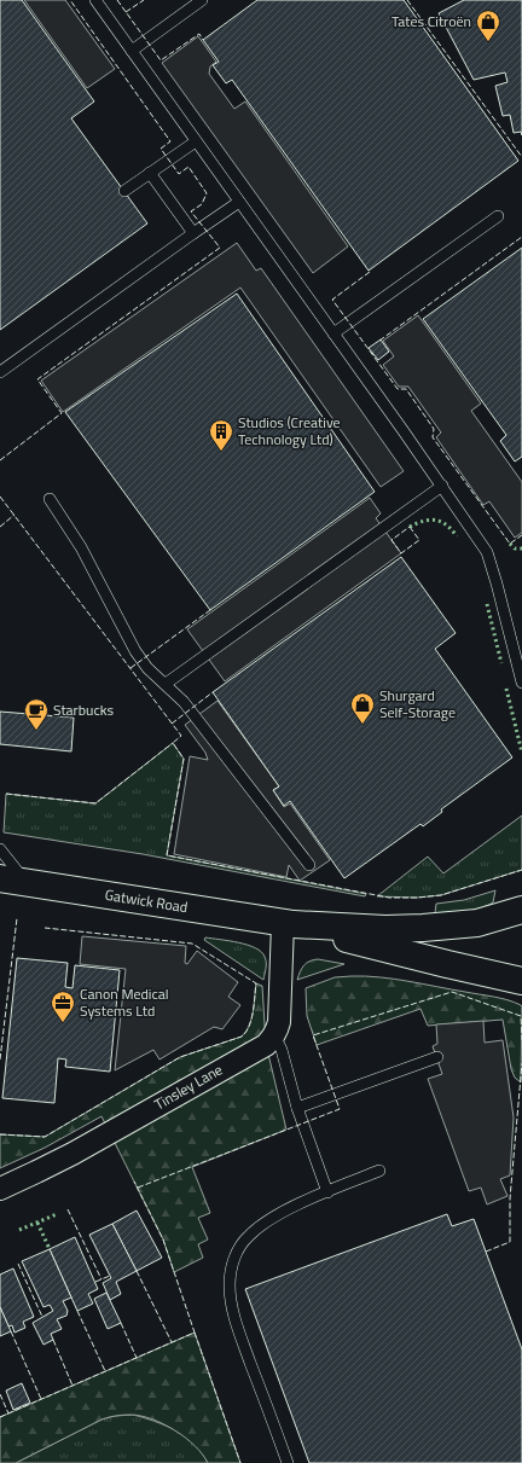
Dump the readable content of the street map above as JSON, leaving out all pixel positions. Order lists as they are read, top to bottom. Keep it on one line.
{"streets":{"street":["Gatwick Road","Tinsley Lane"]},"places":{"shop":["Tates Citroën","Shurgard Self-Storage"],"building":["Studios (Creative Technology Ltd)"],"cafe":["Starbucks"],"office":["Canon Medical Systems Ltd"]}}
